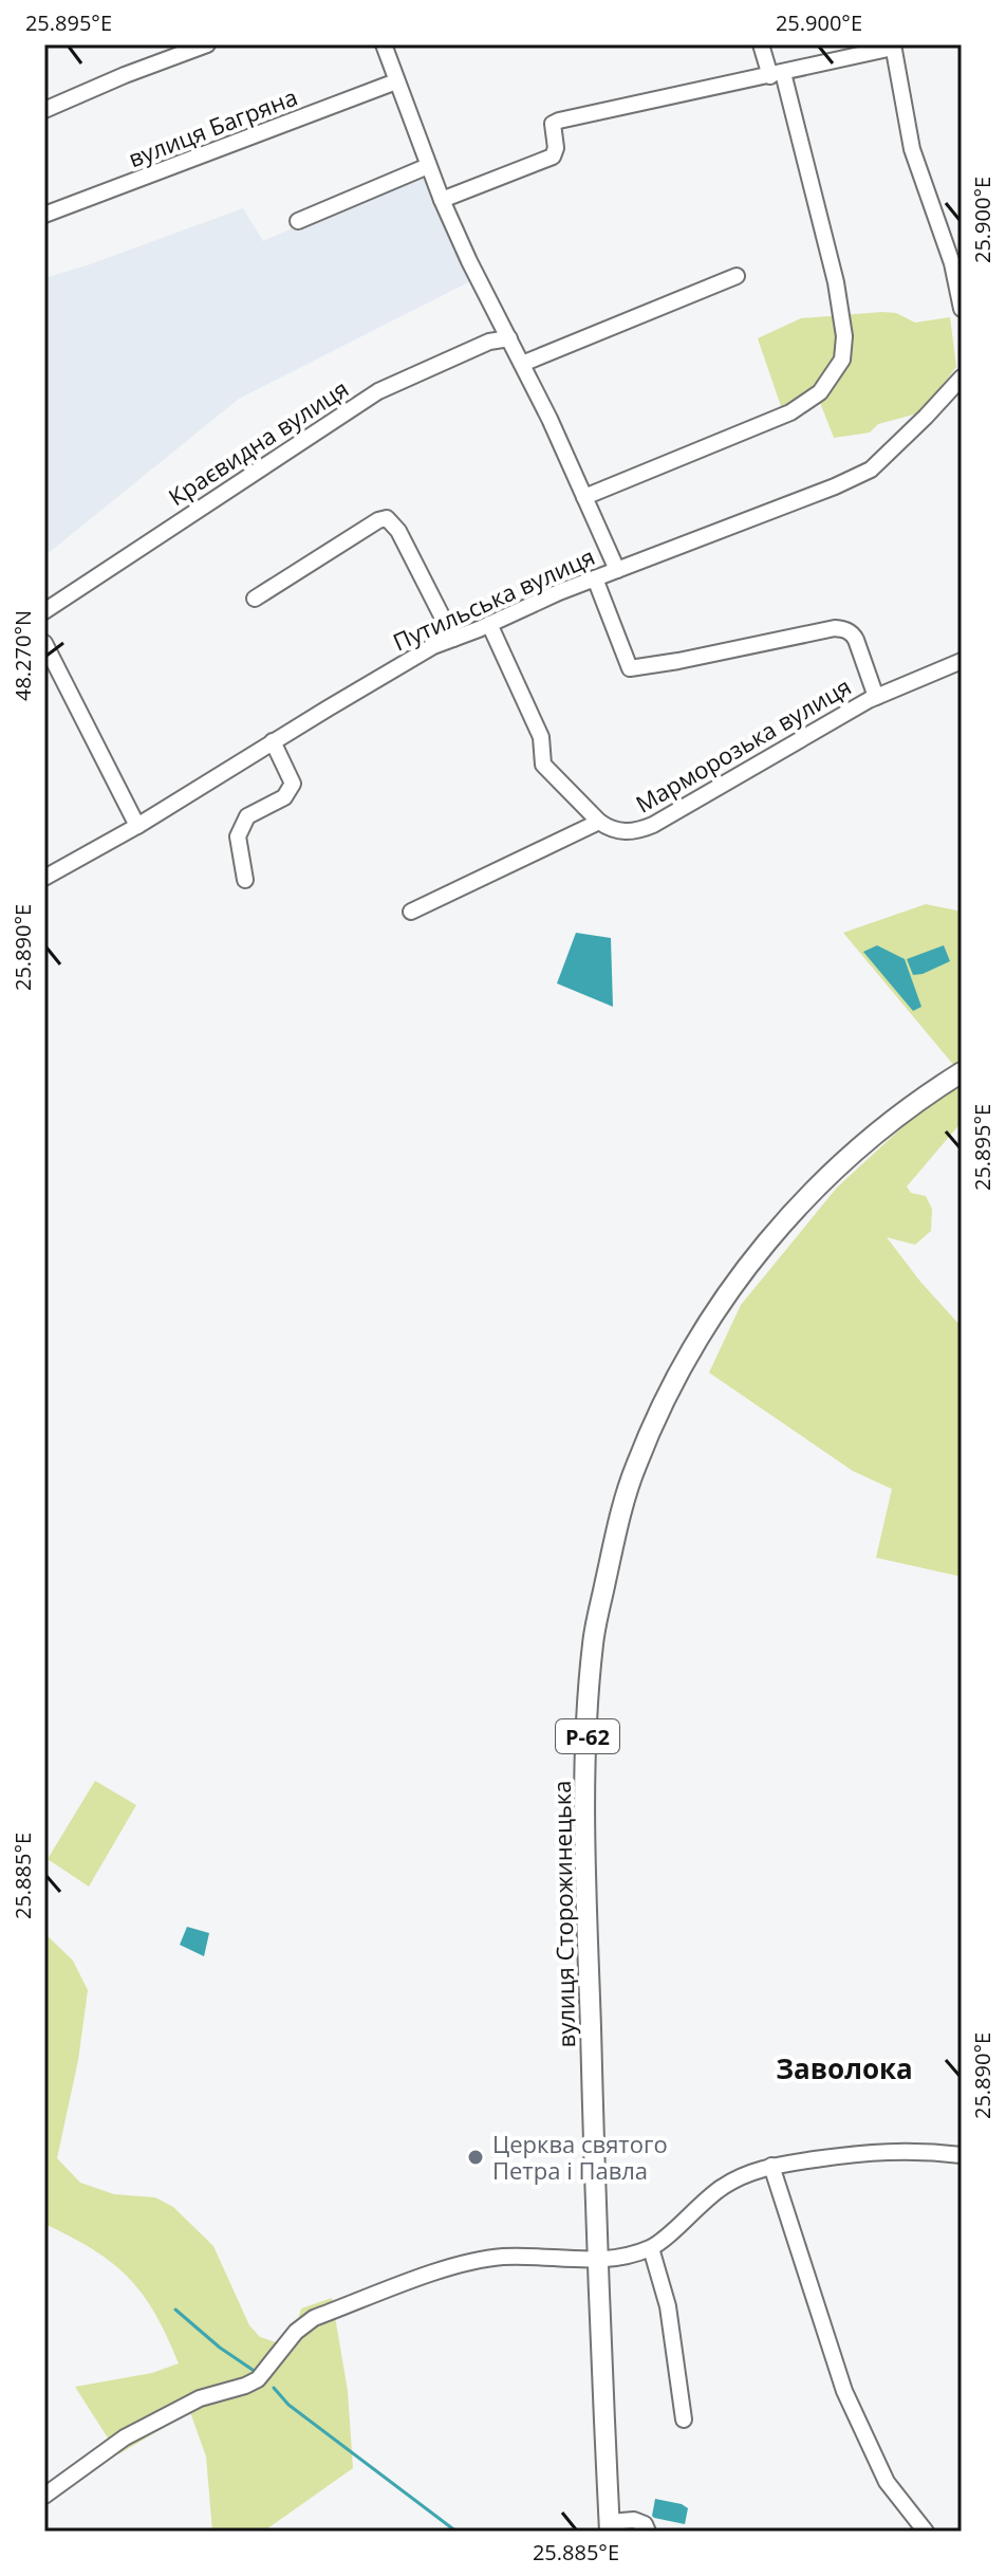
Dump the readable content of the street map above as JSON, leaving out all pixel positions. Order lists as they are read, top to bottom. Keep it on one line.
{"streets":{"main road":["Р-62","вулиця Сторожинецька"],"street":["вулиця Багряна","Краєвидна вулиця","Путильська вулиця","Марморозька вулиця"]},"districts":["Заволока"],"places":["Церква святого Петра і Павла"],"coordinates":["25.895°E","25.900°E","48.270°N","25.890°E","25.885°E"]}
